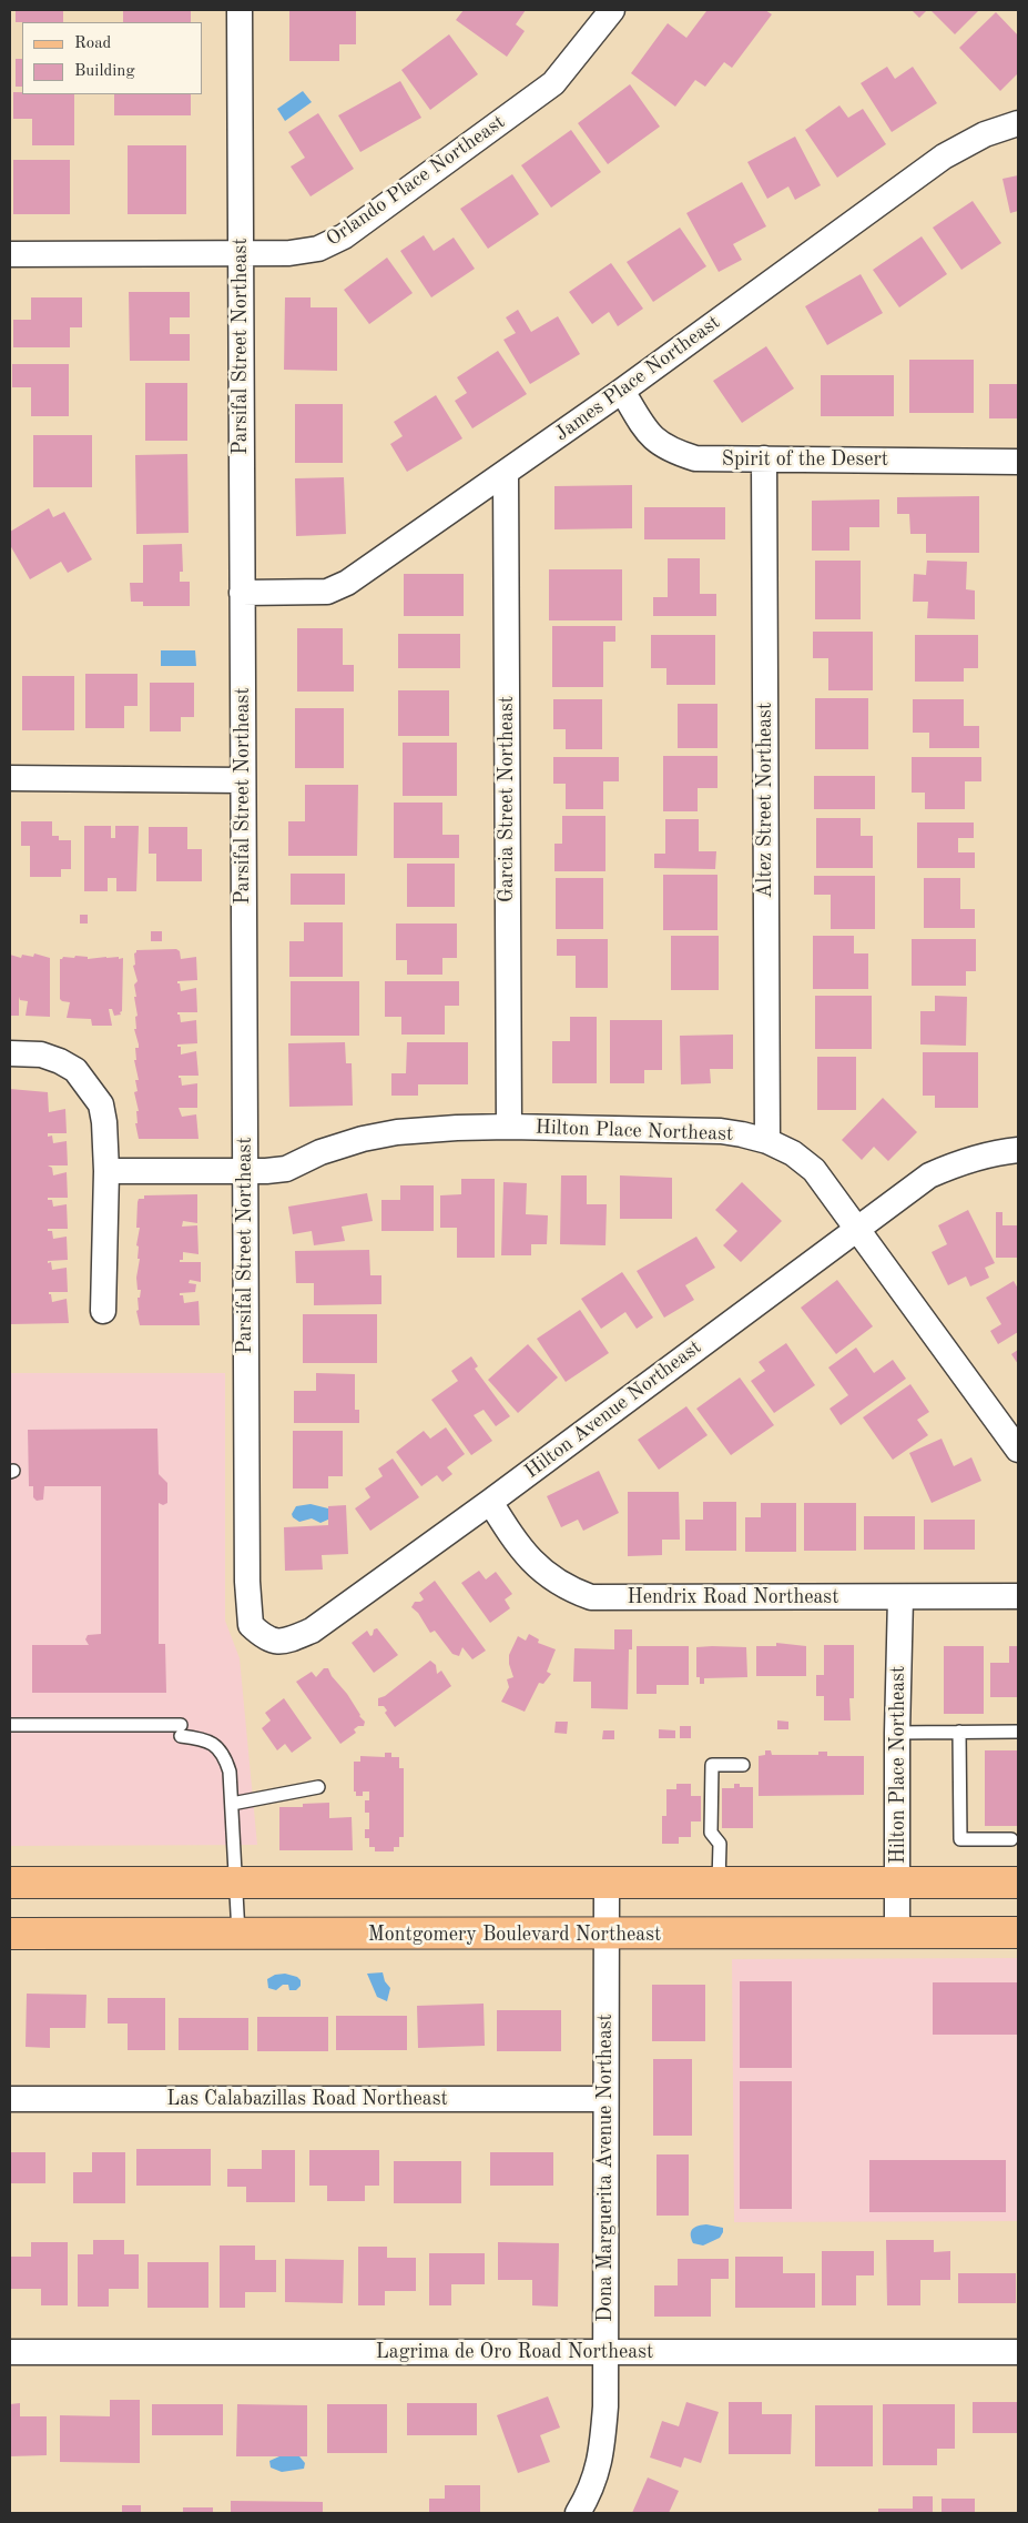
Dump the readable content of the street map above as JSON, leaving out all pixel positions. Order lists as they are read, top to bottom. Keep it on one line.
{"streets":{"main road":["Montgomery Boulevard Northeast"],"street":["Orlando Place Northeast","Parsifal Street Northeast","James Place Northeast","Spirit of the Desert","Garcia Street Northeast","Altez Street Northeast","Hilton Place Northeast","Hilton Avenue Northeast","Hendrix Road Northeast","Las Calabazillas Road Northeast","Dona Marguerita Avenue Northeast","Lagrima de Oro Road Northeast"]},"crossings":[["Orlando Place Northeast","Parsifal Street Northeast"],["Parsifal Street Northeast","James Place Northeast"],["Parsifal Street Northeast","Hilton Place Northeast"],["Parsifal Street Northeast","Hilton Avenue Northeast"],["James Place Northeast","Spirit of the Desert"],["James Place Northeast","Garcia Street Northeast"],["Spirit of the Desert","Altez Street Northeast"],["Garcia Street Northeast","Hilton Place Northeast"],["Altez Street Northeast","Hilton Place Northeast"],["Hilton Place Northeast","Hilton Avenue Northeast"],["Hilton Place Northeast","Hendrix Road Northeast"],["Hilton Place Northeast","Montgomery Boulevard Northeast"],["Hilton Avenue Northeast","Hendrix Road Northeast"],["Montgomery Boulevard Northeast","Dona Marguerita Avenue Northeast"],["Las Calabazillas Road Northeast","Dona Marguerita Avenue Northeast"],["Dona Marguerita Avenue Northeast","Lagrima de Oro Road Northeast"]],"legend":["Road","Building"]}
